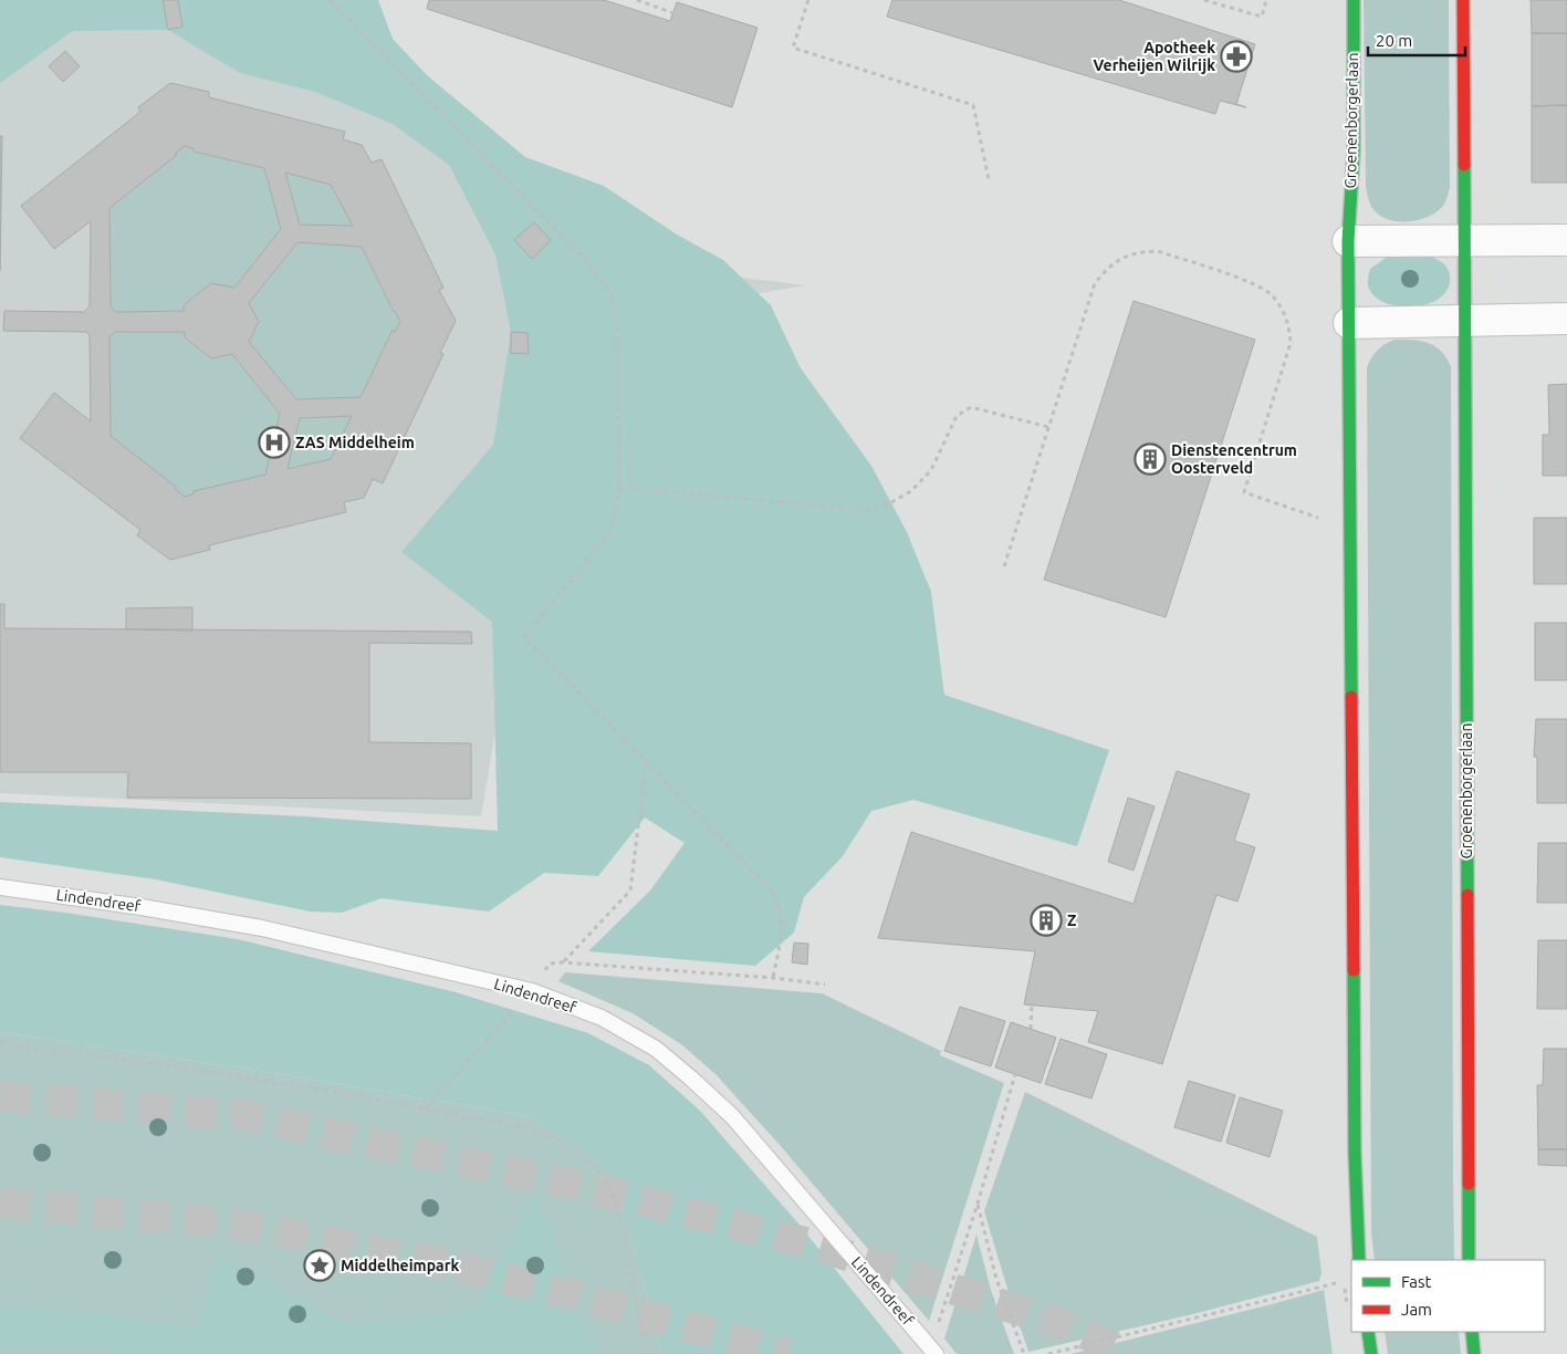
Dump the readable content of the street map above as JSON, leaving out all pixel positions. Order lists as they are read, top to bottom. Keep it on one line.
{"streets":{"street":["Groenenborgerlaan"],"lane":["Lindendreef"]},"places":{"pharmacy":["Apotheek Verheijen Wilrijk"],"hospital":["ZAS Middelheim"],"building":["Dienstencentrum Oosterveld","Z"],"place":["Middelheimpark"]},"legend":["Fast","Jam"],"scale_bar":"20 m"}
